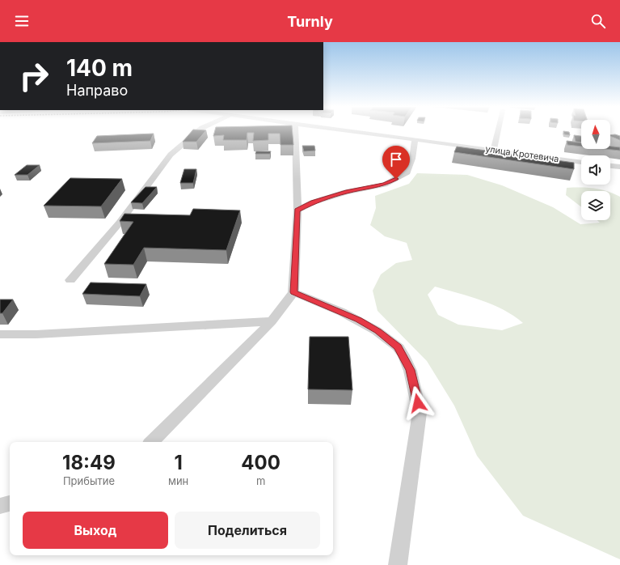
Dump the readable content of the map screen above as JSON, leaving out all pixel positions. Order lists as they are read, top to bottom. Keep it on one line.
{"streets":{"street":["улица Кротевича"]},"north":"top","page":{"header":"Turnly","turn":["140 m","Направо"],"eta":["18:49","Прибытие","1","мин","400","m"],"buttons":["Выход","Поделиться"]}}
